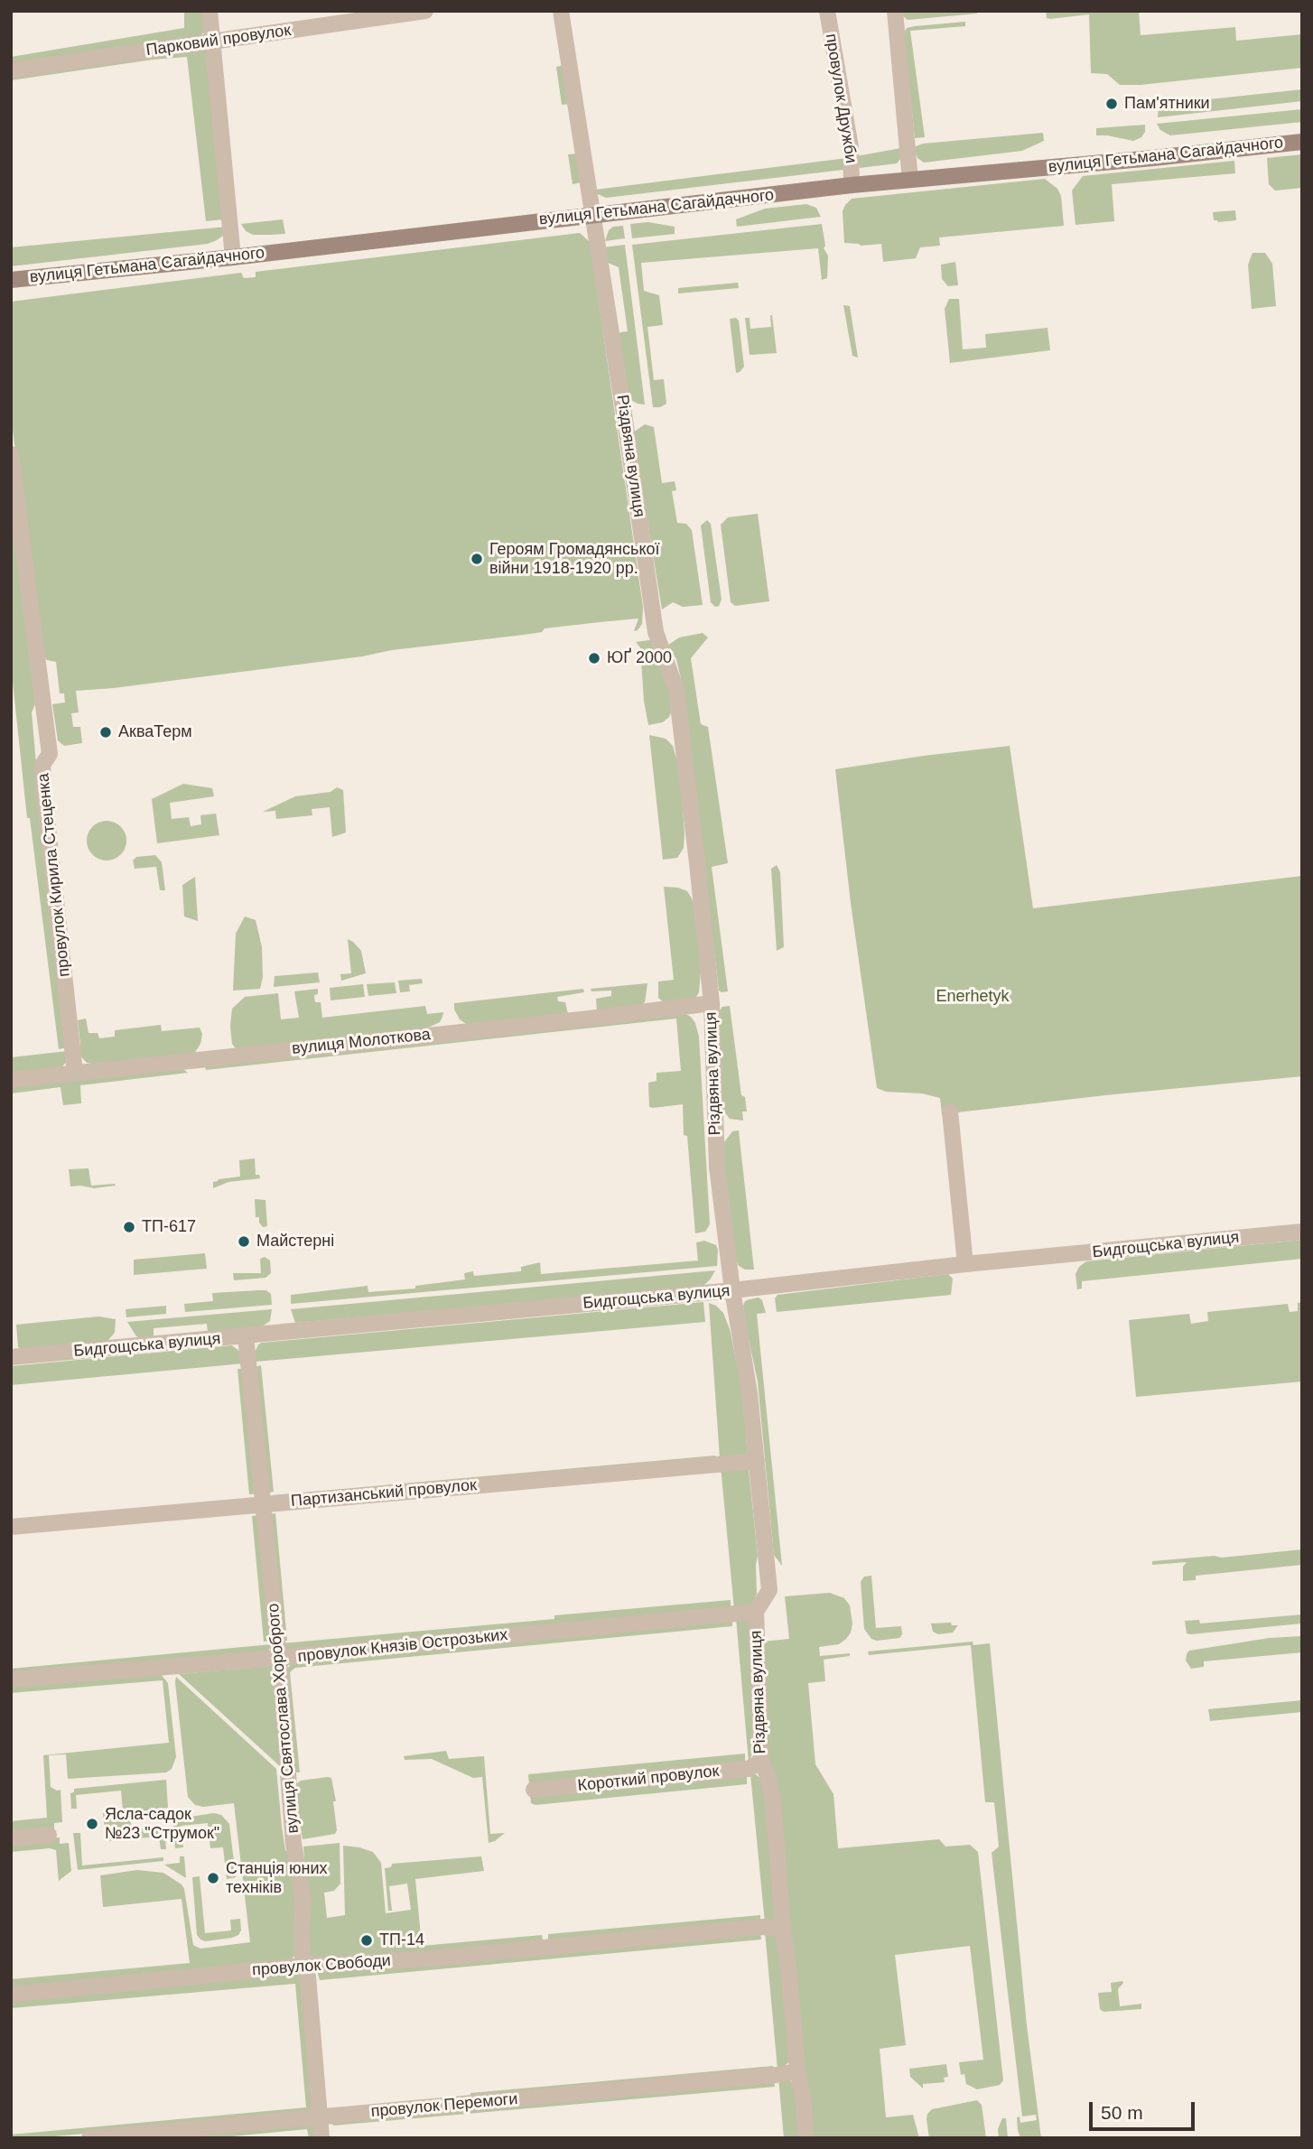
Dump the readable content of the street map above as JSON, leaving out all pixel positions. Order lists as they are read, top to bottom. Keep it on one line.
{"streets":{"main road":["вулиця Гетьмана Сагайдачного"],"street":["Парковий провулок","провулок Дружби","Різдвяна вулиця","провулок Кирила Стеценка","вулиця Молоткова","Бидгощська вулиця","Партизанський провулок","провулок Князів Острозьких","вулиця Святослава Хороброго","Короткий провулок","провулок Свободи","провулок Перемоги"]},"crossings":[["провулок Дружби","вулиця Гетьмана Сагайдачного"],["вулиця Гетьмана Сагайдачного","Різдвяна вулиця"],["Різдвяна вулиця","вулиця Молоткова"],["Різдвяна вулиця","Бидгощська вулиця"],["Різдвяна вулиця","Партизанський провулок"],["Різдвяна вулиця","провулок Князів Острозьких"],["Різдвяна вулиця","Короткий провулок"],["Різдвяна вулиця","провулок Свободи"],["Різдвяна вулиця","провулок Перемоги"],["провулок Кирила Стеценка","вулиця Молоткова"],["Бидгощська вулиця","вулиця Святослава Хороброго"],["Партизанський провулок","вулиця Святослава Хороброго"],["провулок Князів Острозьких","вулиця Святослава Хороброго"],["вулиця Святослава Хороброго","провулок Свободи"],["вулиця Святослава Хороброго","провулок Перемоги"]],"parks":["Enerhetyk"],"places":["Пам'ятники","Героям Громадянської війни 1918-1920 рр.","ЮҐ 2000","АкваТерм","ТП-617","Майстерні","Ясла-садок №23 \"Струмок\"","Станція юних техніків","ТП-14"],"scale_bar":"50 m"}
